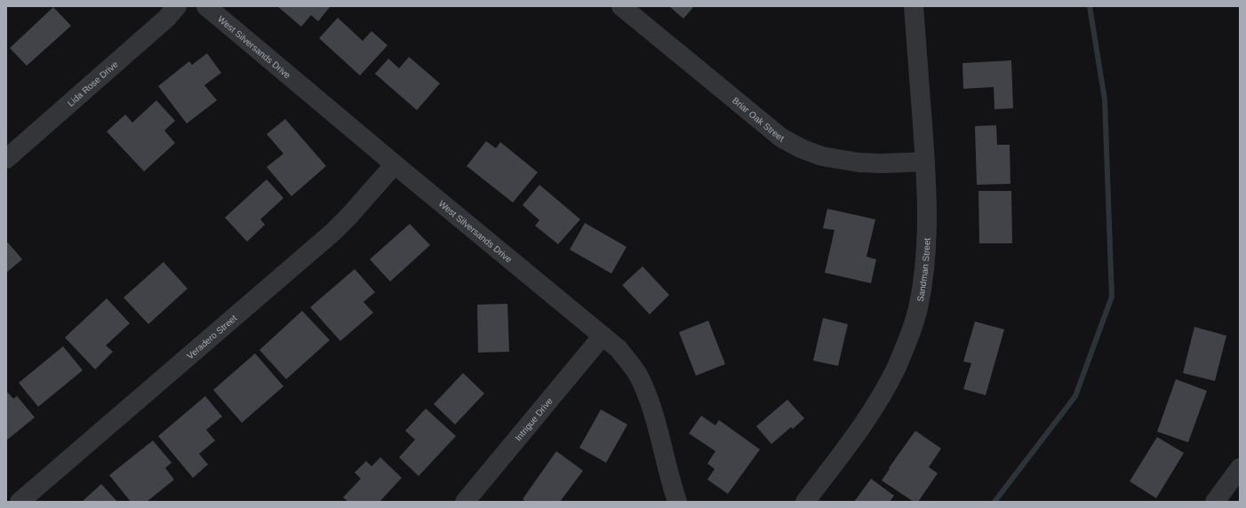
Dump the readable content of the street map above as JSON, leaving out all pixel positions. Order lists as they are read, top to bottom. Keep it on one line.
{"streets":{"street":["West Silversands Drive","Lida Rose Drive","Briar Oak Street","Sandman Street","Veradero Street","Intrigue Drive"]},"crossings":[["West Silversands Drive","Veradero Street"],["West Silversands Drive","Intrigue Drive"],["Briar Oak Street","Sandman Street"]]}
